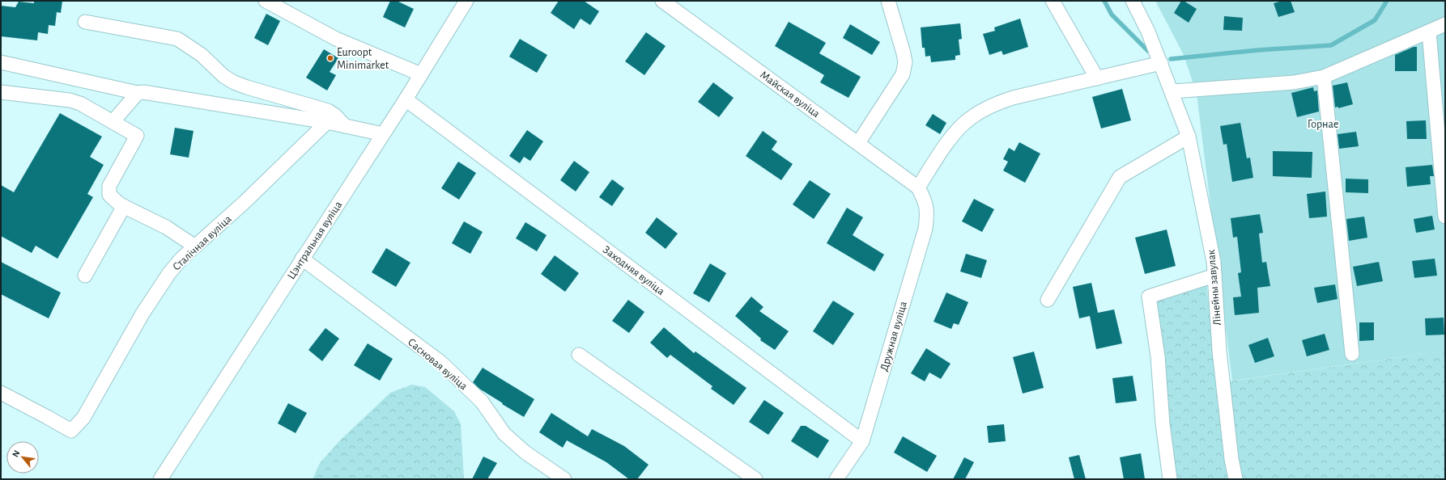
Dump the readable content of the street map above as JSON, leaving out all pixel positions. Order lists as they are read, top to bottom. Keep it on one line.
{"streets":{"street":["Майская вуліца","Цэнтральная вуліца","Сталічная вуліца","Заходняя вуліца","Лінейны завулак","Дружная вуліца","Сасновая вуліца"]},"crossings":[["Майская вуліца","Дружная вуліца"],["Цэнтральная вуліца","Заходняя вуліца"],["Цэнтральная вуліца","Сасновая вуліца"],["Заходняя вуліца","Дружная вуліца"]],"parks":["Горнае"],"places":["Euroopt Minimarket"],"north":"top left"}
